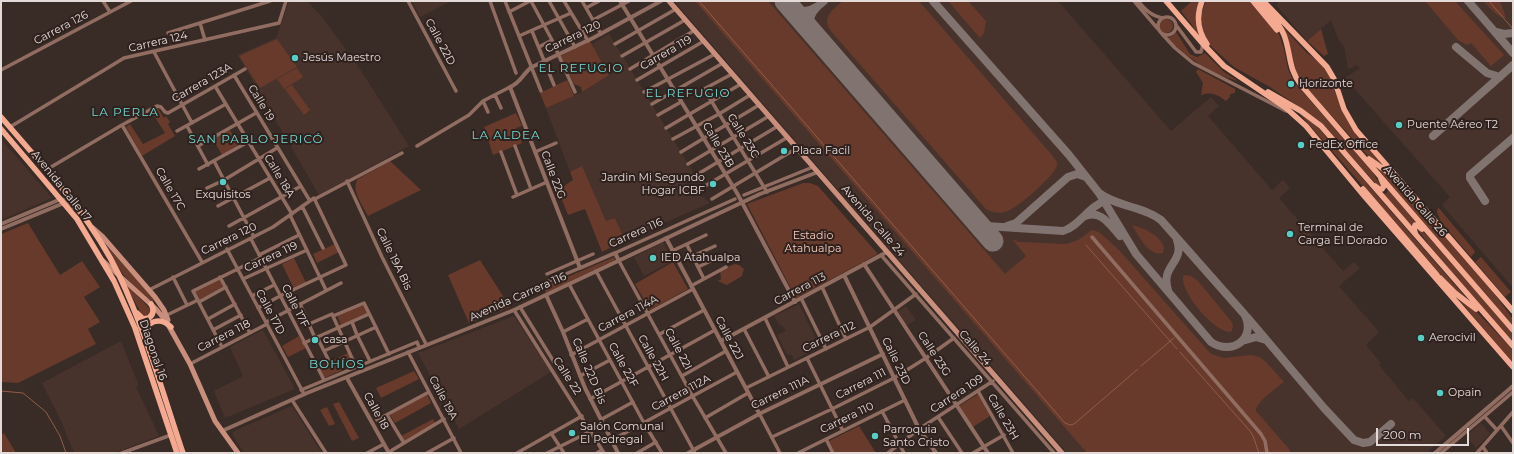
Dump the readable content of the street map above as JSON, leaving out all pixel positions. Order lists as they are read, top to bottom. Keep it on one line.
{"streets":{"main road":["Avenida Calle 17","Avenida Calle 26","Avenida Calle 24","Diagonal 16"],"street":["Carrera 126","Carrera 120","Carrera 124","Calle 22D","Carrera 119","Carrera 123A","Calle 19","Calle 23C","Calle 23B","Calle 22G","Calle 18A","Calle 17C","Carrera 116","Calle 19A Bis","Carrera 113","Avenida Carrera 116","Calle 17F","Calle 17D","Carrera 114A","Carrera 118","Carrera 112","Calle 22J","Calle 24","Calle 22I","Calle 23G","Calle 22H","Calle 23D","Calle 22F","Calle 22D Bis","Calle 22","Carrera 111","Carrera 112A","Carrera 111A","Carrera 109","Calle 19A","Calle 18","Calle 23H","Carrera 110"]},"crossings":[["Carrera 120","Calle 19"],["Carrera 120","Calle 23B"],["Carrera 120","Calle 22G"],["Carrera 120","Calle 18A"],["Carrera 120","Avenida Calle 17"],["Carrera 120","Calle 17C"],["Carrera 120","Calle 19A Bis"],["Carrera 120","Calle 17F"],["Carrera 120","Calle 17D"],["Carrera 124","Avenida Calle 17"],["Carrera 119","Calle 23B"],["Carrera 119","Calle 18A"],["Carrera 119","Avenida Calle 24"],["Carrera 119","Calle 17F"],["Carrera 119","Calle 17D"],["Carrera 123A","Calle 19"],["Carrera 123A","Calle 18A"],["Carrera 123A","Calle 17C"],["Calle 23C","Avenida Calle 24"],["Calle 23C","Avenida Carrera 116"],["Calle 23B","Carrera 113"],["Calle 23B","Avenida Carrera 116"],["Calle 22G","Carrera 116"],["Calle 18A","Carrera 118"],["Avenida Calle 17","Avenida Carrera 116"],["Avenida Calle 17","Carrera 118"],["Avenida Calle 17","Diagonal 16"],["Avenida Calle 24","Carrera 113"],["Avenida Calle 24","Avenida Carrera 116"],["Avenida Calle 24","Calle 24"],["Avenida Calle 24","Carrera 109"],["Carrera 116","Calle 22J"],["Carrera 116","Calle 22I"],["Calle 19A Bis","Avenida Carrera 116"],["Carrera 113","Calle 22J"],["Carrera 113","Calle 24"],["Carrera 113","Calle 23G"],["Carrera 113","Calle 23D"],["Avenida Carrera 116","Calle 17D"],["Avenida Carrera 116","Calle 22J"],["Avenida Carrera 116","Calle 22I"],["Avenida Carrera 116","Calle 22H"],["Avenida Carrera 116","Calle 22F"],["Avenida Carrera 116","Calle 22D Bis"],["Avenida Carrera 116","Calle 22"],["Avenida Carrera 116","Calle 19A"],["Avenida Carrera 116","Calle 18"],["Calle 17F","Carrera 118"],["Calle 17D","Carrera 118"],["Carrera 114A","Calle 22J"],["Carrera 114A","Calle 22I"],["Carrera 114A","Calle 22H"],["Carrera 114A","Calle 22F"],["Carrera 114A","Calle 22D Bis"],["Carrera 112","Calle 22J"],["Carrera 112","Calle 24"],["Carrera 112","Calle 23G"],["Carrera 112","Calle 23D"],["Calle 22J","Carrera 111"],["Calle 22J","Carrera 112A"],["Calle 22J","Carrera 111A"],["Calle 24","Carrera 111"],["Calle 24","Carrera 109"],["Calle 22I","Carrera 112A"],["Calle 22I","Carrera 111A"],["Calle 23G","Carrera 111"],["Calle 23G","Carrera 109"],["Calle 22H","Carrera 112A"],["Calle 22H","Carrera 111A"],["Calle 23D","Carrera 111"],["Calle 23D","Carrera 111A"],["Calle 23D","Carrera 109"],["Calle 23D","Carrera 110"],["Calle 22F","Carrera 112A"],["Calle 22D Bis","Carrera 112A"],["Carrera 109","Calle 23H"]],"districts":["EL REFUGIO","EL REFUGIO","LA PERLA","LA ALDEA","SAN PABLO JERICÓ","BOHÍOS"],"parks":["Estadio Atahualpa"],"places":["Jesús Maestro","Horizonte","Puente Aéreo T2","FedEx Office","Placa Facil","Exquisitos","Jardin Mi Segundo Hogar ICBF","Terminal de Carga El Dorado","IED Atahualpa","Aerocivil","casa","Opain","Salón Comunal El Pedregal","Parroquia Santo Cristo"],"scale_bar":"200 m"}
